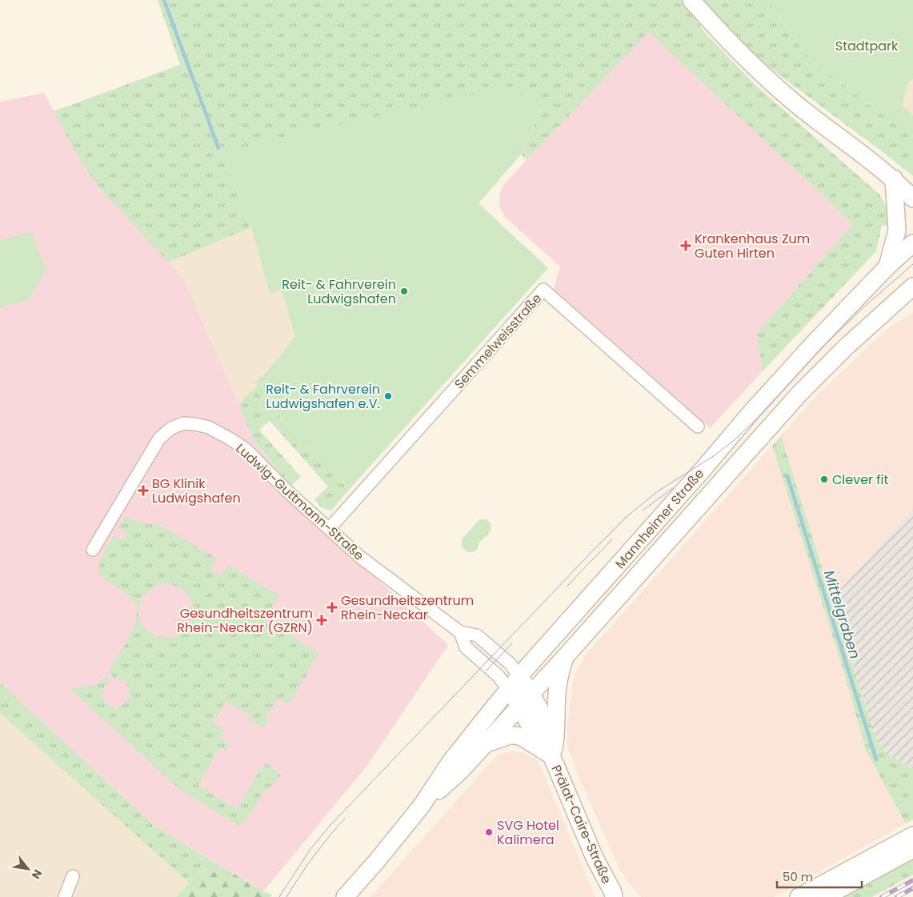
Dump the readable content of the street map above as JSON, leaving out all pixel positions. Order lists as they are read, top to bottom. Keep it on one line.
{"streets":{"street":["Semmelweisstraße","Ludwig-Guttmann-Straße","Mannheimer Straße","Prälat-Caire-Straße"]},"crossings":[["Semmelweisstraße","Ludwig-Guttmann-Straße"],["Ludwig-Guttmann-Straße","Mannheimer Straße"],["Mannheimer Straße","Prälat-Caire-Straße"]],"water":["Mittelgraben"],"parks":["Stadtpark"],"places":{"health":["Krankenhaus Zum Guten Hirten","BG Klinik Ludwigshafen","Gesundheitszentrum Rhein-Neckar","Gesundheitszentrum Rhein-Neckar (GZRN)"],"other":["Reit- & Fahrverein Ludwigshafen","Reit- & Fahrverein Ludwigshafen e.V.","Clever fit","SVG Hotel Kalimera"]},"scale_bar":"50 m","north":"bottom right"}
